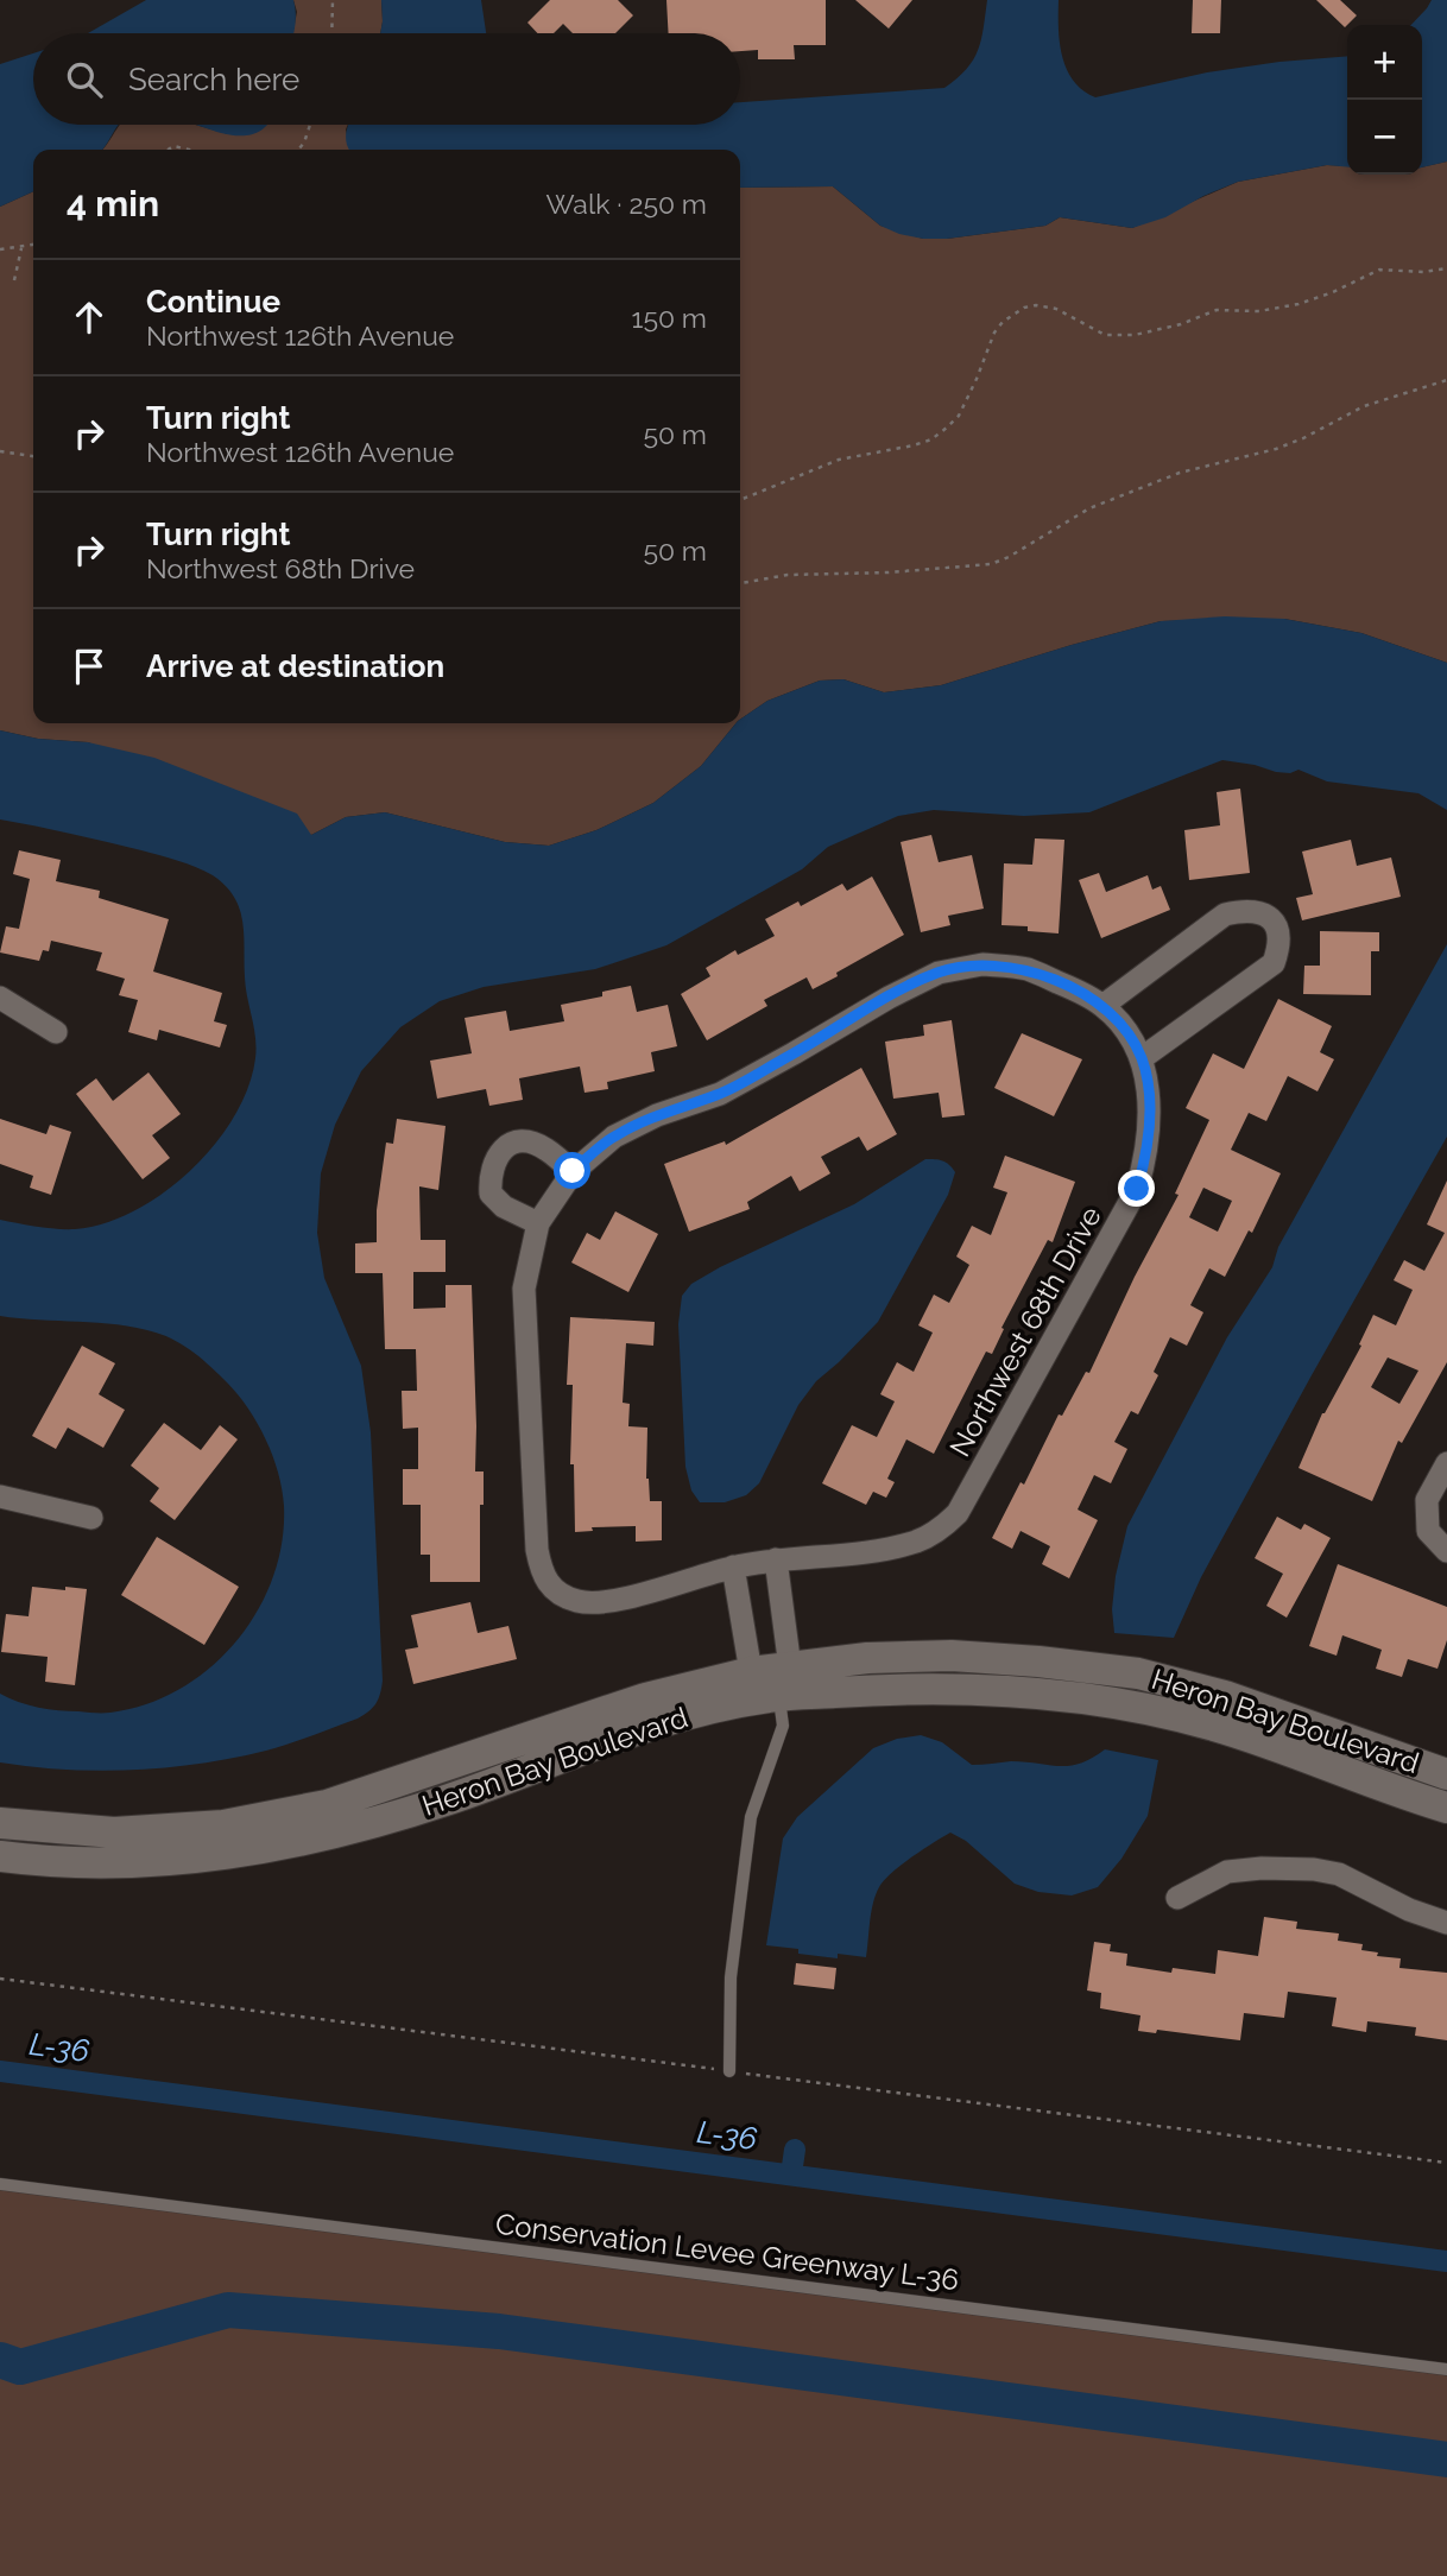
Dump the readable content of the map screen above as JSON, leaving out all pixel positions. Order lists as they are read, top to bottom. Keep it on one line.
{"streets":{"street":["Northwest 68th Drive","Heron Bay Boulevard"],"lane":["Conservation Levee Greenway L-36"]},"water":["L-36"],"page":{"map_buttons":["+","−"],"search":"Search here","heading":["4 min","Walk · 250 m"],"list":[["Continue","Northwest 126th Avenue","150 m"],["Turn right","Northwest 126th Avenue","50 m"],["Turn right","Northwest 68th Drive","50 m"],"Arrive at destination"]}}
